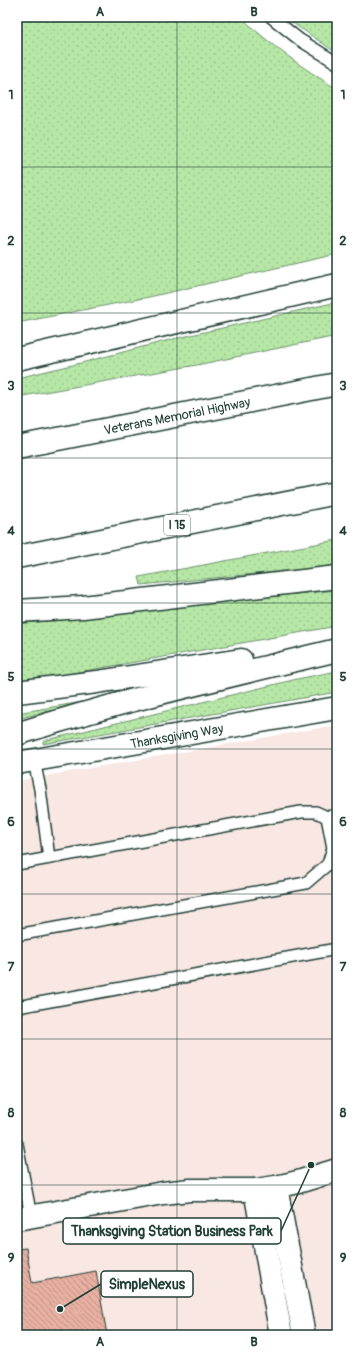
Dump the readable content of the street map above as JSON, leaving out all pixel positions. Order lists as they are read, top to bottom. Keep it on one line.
{"streets":{"main road":["Veterans Memorial Highway","I 15","Thanksgiving Way"]},"places":["Thanksgiving Station Business Park","SimpleNexus"],"grid":{"columns":["A","B"],"rows":["1","2","3","4","5","6","7","8","9"]}}
